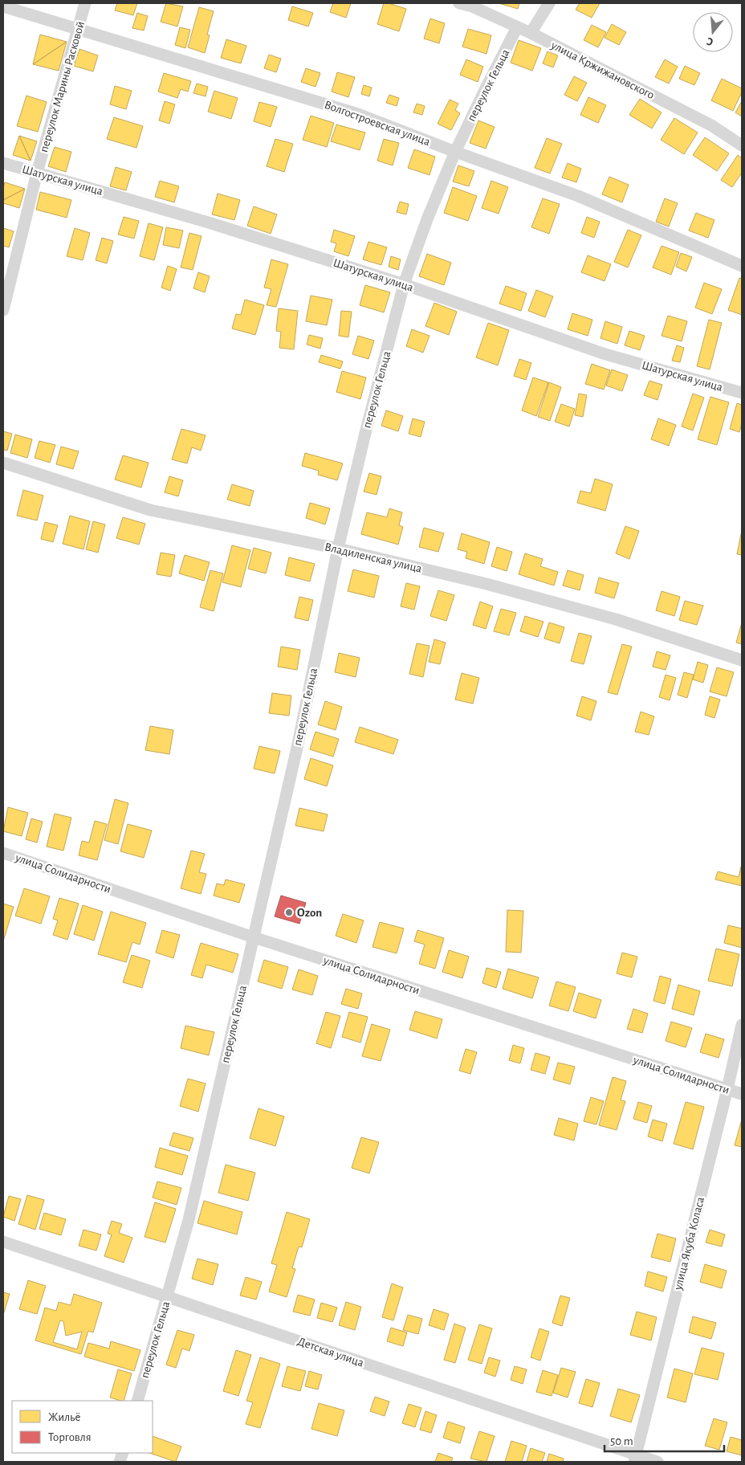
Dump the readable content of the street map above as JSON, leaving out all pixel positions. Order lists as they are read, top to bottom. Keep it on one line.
{"streets":{"street":["улица Кржижановского","переулок Гельца","переулок Марины Расковой","Волгостроевская улица","Шатурская улица","Владиленская улица","улица Солидарности","улица Якуба Коласа","Детская улица"]},"crossings":[["улица Кржижановского","переулок Гельца"],["переулок Гельца","Волгостроевская улица"],["переулок Гельца","Шатурская улица"],["переулок Гельца","Владиленская улица"],["переулок Гельца","улица Солидарности"],["переулок Гельца","Детская улица"],["переулок Марины Расковой","Волгостроевская улица"],["переулок Марины Расковой","Шатурская улица"],["улица Солидарности","улица Якуба Коласа"],["улица Якуба Коласа","Детская улица"]],"places":["Ozon"],"legend":["Жильё","Торговля"],"scale_bar":"50 m","north":"bottom"}
